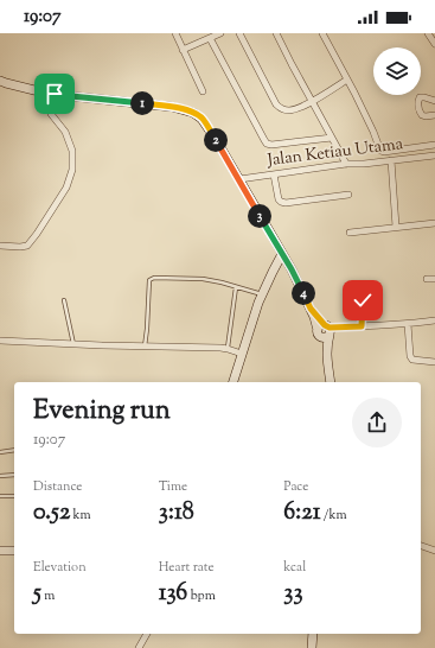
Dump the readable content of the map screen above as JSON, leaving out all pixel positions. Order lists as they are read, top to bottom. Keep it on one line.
{"streets":{"street":["Jalan Ketiau Utama"]},"page":{"status":"19:07","pins":["1","2","3","4"],"heading":["Evening run","19:07"],"stats":[["Distance","0.52 km"],["Time","3:18"],["Pace","6:21 /km"],["Elevation","5 m"],["Heart rate","136 bpm"],["kcal","33"]]}}
